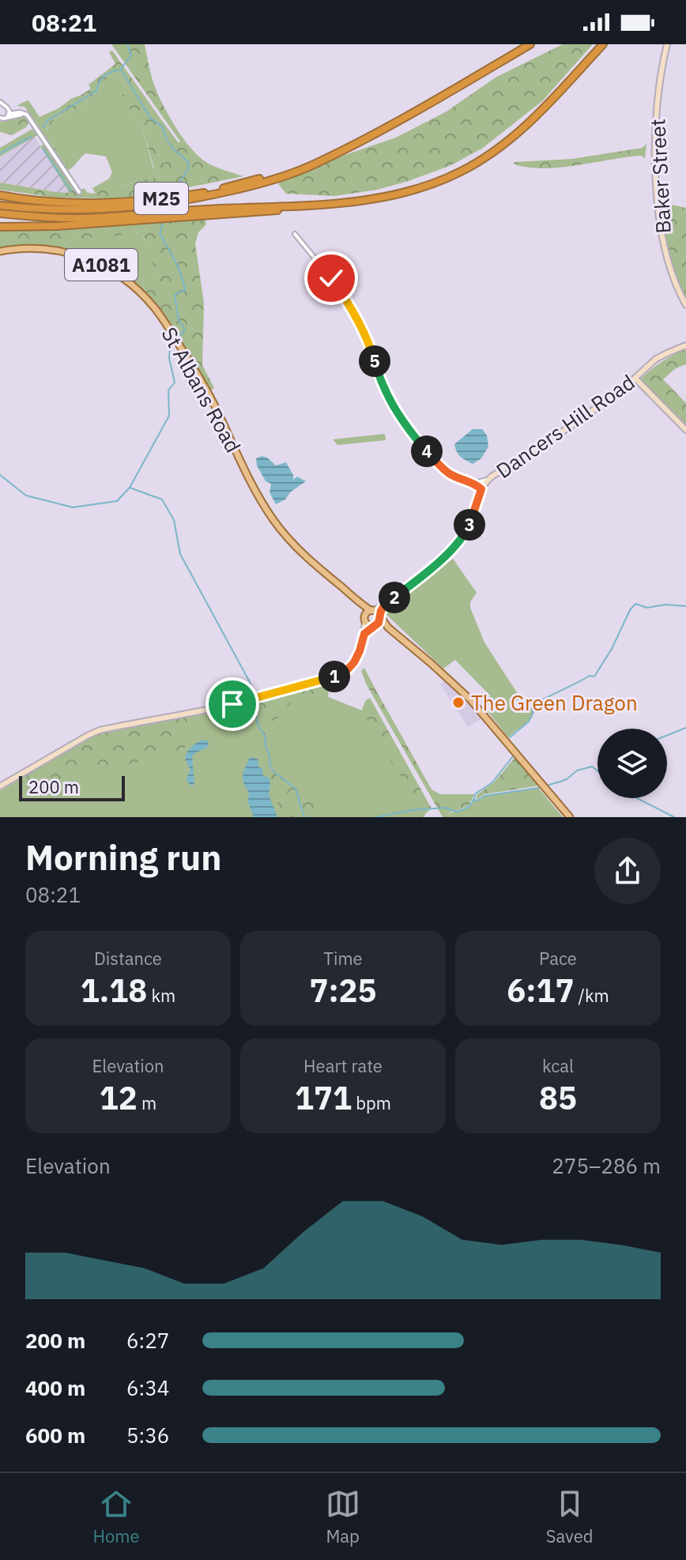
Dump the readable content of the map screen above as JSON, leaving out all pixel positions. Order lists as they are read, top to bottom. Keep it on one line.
{"streets":{"highway":["M25"],"main road":["A1081","St Albans Road"],"street":["Baker Street","Dancers Hill Road"]},"crossings":[["St Albans Road","Dancers Hill Road"]],"places":["The Green Dragon"],"scale_bar":"200 m","page":{"status":"08:21","pins":["5","4","3","2","1"],"scale":"200 m","heading":["Morning run","08:21"],"stats":[["Distance","1.18 km"],["Time","7:25"],["Pace","6:17 /km"],["Elevation","12 m"],["Heart rate","171 bpm"],["kcal","85"]],"chart":["Elevation","275–286 m"],"list":[{"name":"200 m","note":"6:27"},{"name":"400 m","note":"6:34"},{"name":"600 m","note":"5:36"}],"tabs":["Home","Map","Saved"]}}
